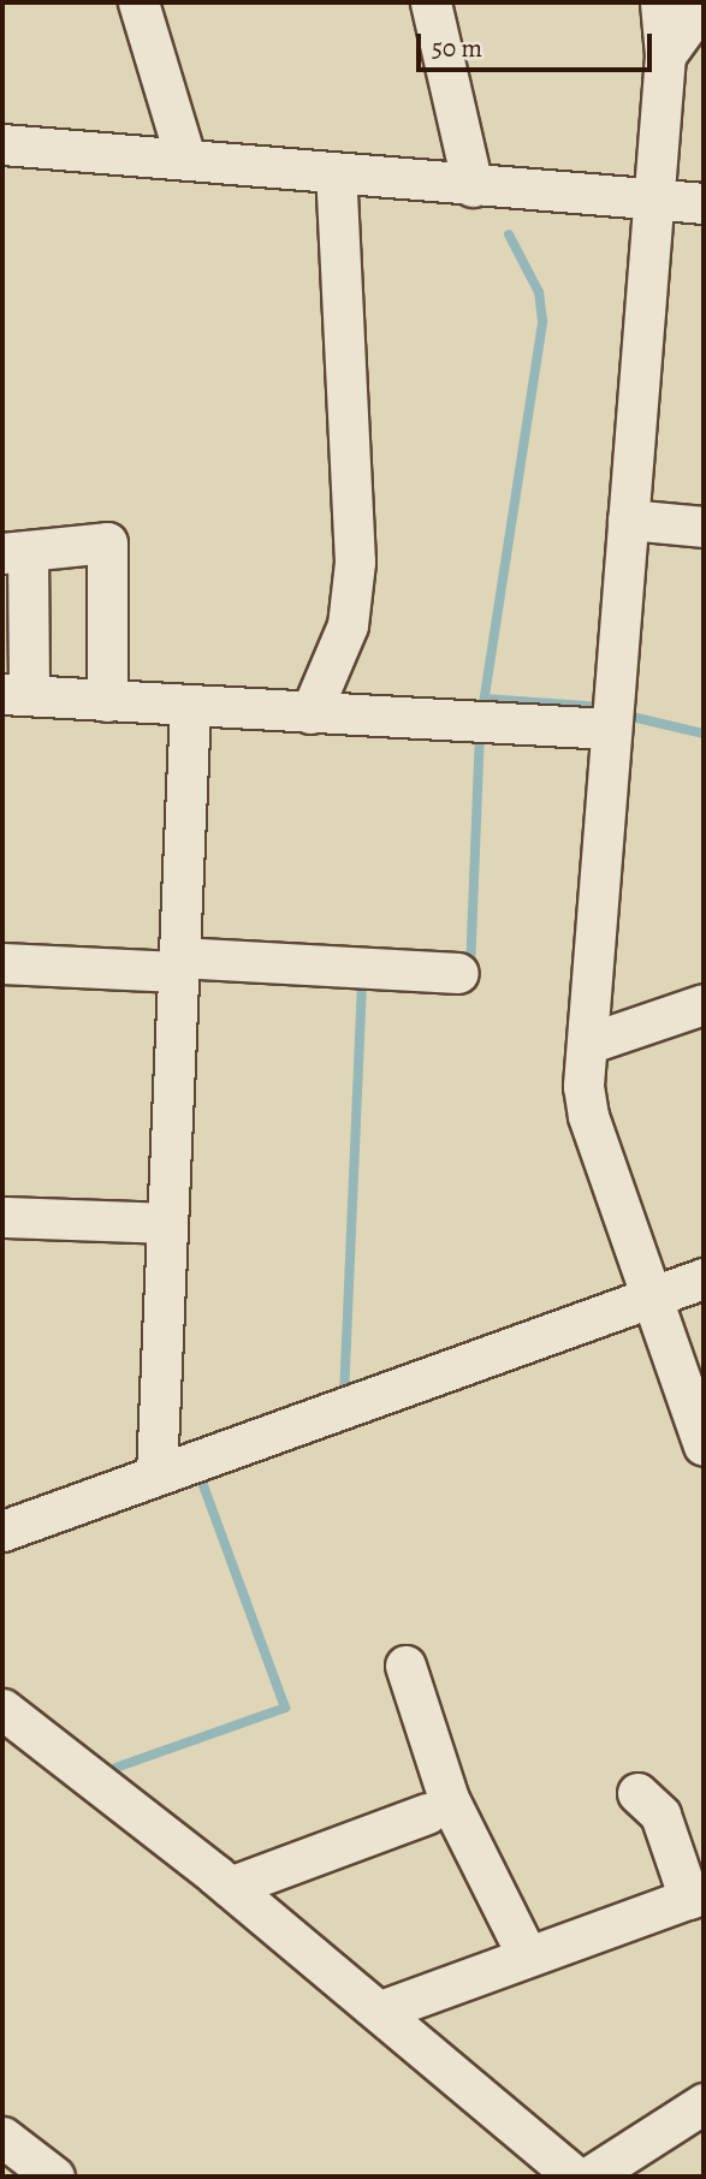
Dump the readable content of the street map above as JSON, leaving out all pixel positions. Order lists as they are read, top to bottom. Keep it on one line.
{"scale_bar":"50 m"}
